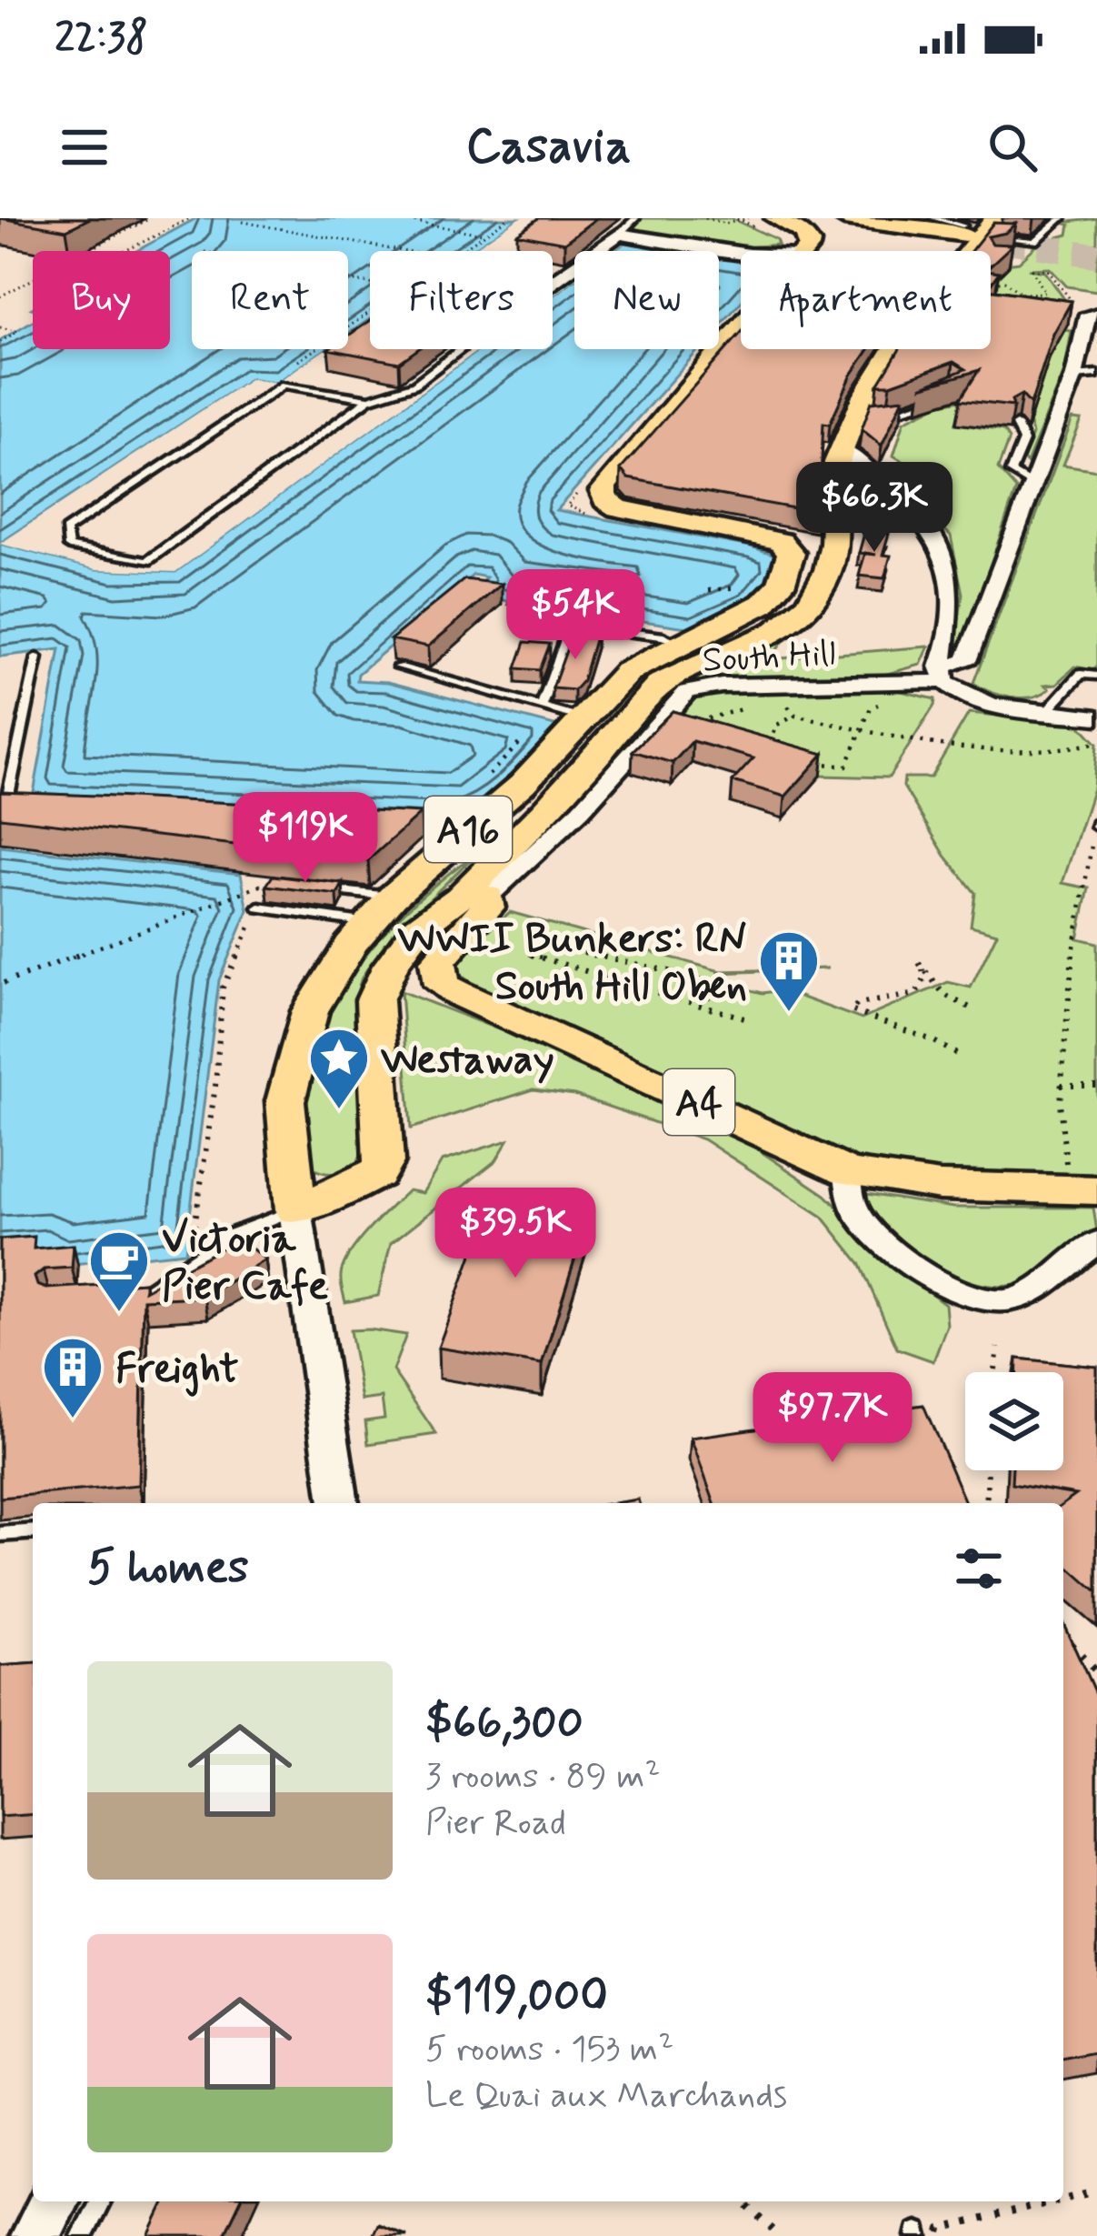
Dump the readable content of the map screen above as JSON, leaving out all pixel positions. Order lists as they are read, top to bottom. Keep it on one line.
{"streets":{"main road":["A16","A4"],"street":["South Hill"]},"crossings":[["South Hill","A16"],["South Hill","A4"],["A16","A4"]],"places":{"building":["WWII Bunkers: RN South Hill Oben","Freight"],"place":["Westaway"],"cafe":["Victoria Pier Cafe"]},"page":{"status":"22:38","header":"Casavia","chip":["Buy","Rent","Filters","New","Apartment"],"price":["$66.3K","$54K","$119K","$39.5K","$97.7K"],"heading":"5 homes","list":[{"name":"$66,300","note":"3 rooms · 89 m² · Pier Road"},{"name":"$119,000","note":"5 rooms · 153 m² · Le Quai aux Marchands"}]}}
